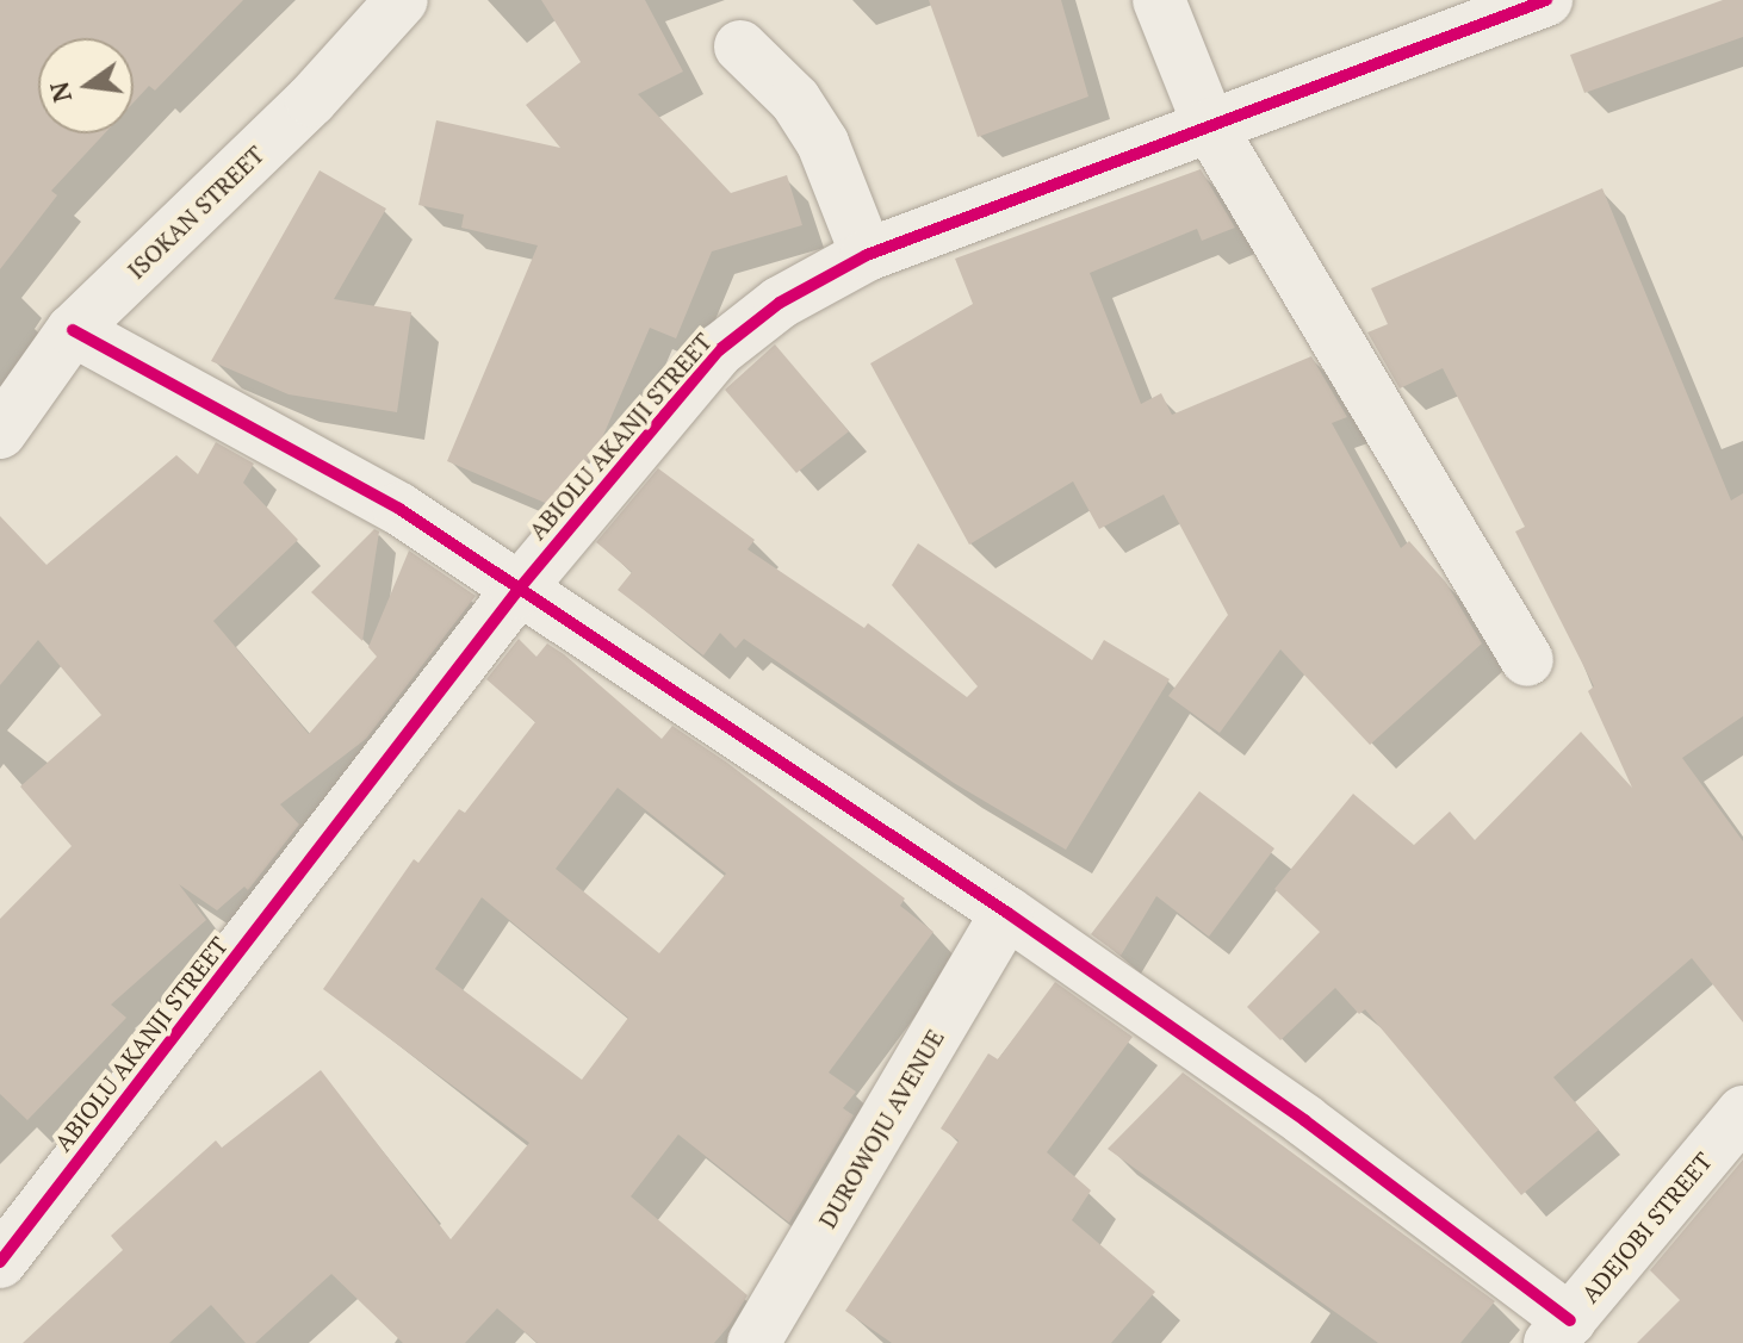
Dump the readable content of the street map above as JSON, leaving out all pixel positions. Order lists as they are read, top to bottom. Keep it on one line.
{"streets":{"street":["ISOKAN STREET","ABIOLU AKANJI STREET","DUROWOJU AVENUE","ADEJOBI STREET"]},"north":"left"}
